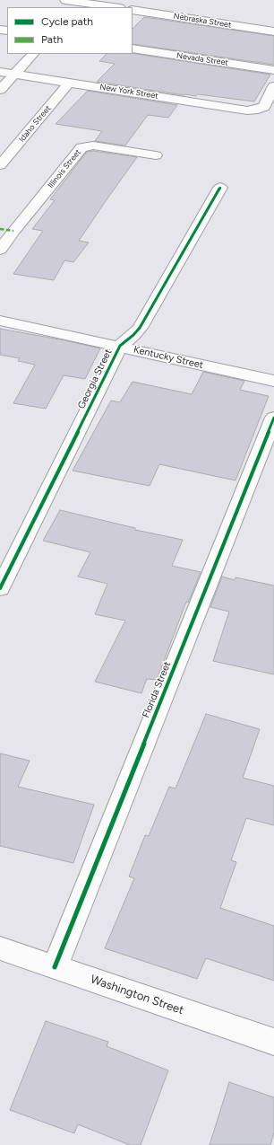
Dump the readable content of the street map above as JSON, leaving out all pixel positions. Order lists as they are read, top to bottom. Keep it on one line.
{"streets":{"street":["Nebraska Street","Nevada Street","New York Street","Idaho Street","Illinois Street","Kentucky Street","Georgia Street","Florida Street","Washington Street"]},"crossings":[["New York Street","Idaho Street"],["Kentucky Street","Georgia Street"],["Florida Street","Washington Street"]],"legend":["Cycle path","Path"]}
